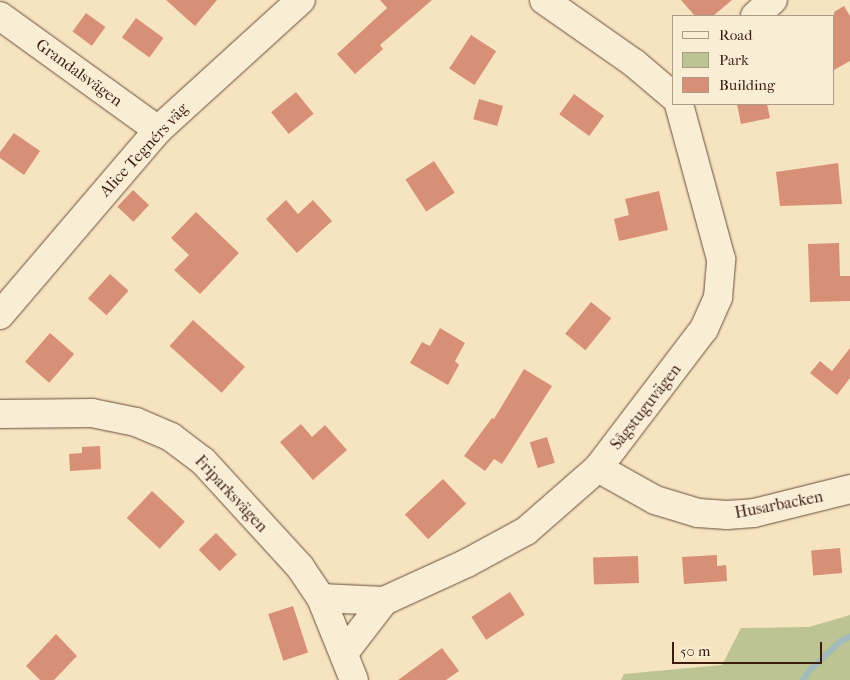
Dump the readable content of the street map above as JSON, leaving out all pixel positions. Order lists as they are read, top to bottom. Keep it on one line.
{"streets":{"street":["Grandalsvägen","Alice Tegnérs väg","Sågstuguvägen","Friparksvägen","Husarbacken"]},"crossings":[["Grandalsvägen","Alice Tegnérs väg"],["Sågstuguvägen","Friparksvägen"],["Sågstuguvägen","Husarbacken"]],"legend":["Road","Park","Building"],"scale_bar":"50 m"}
